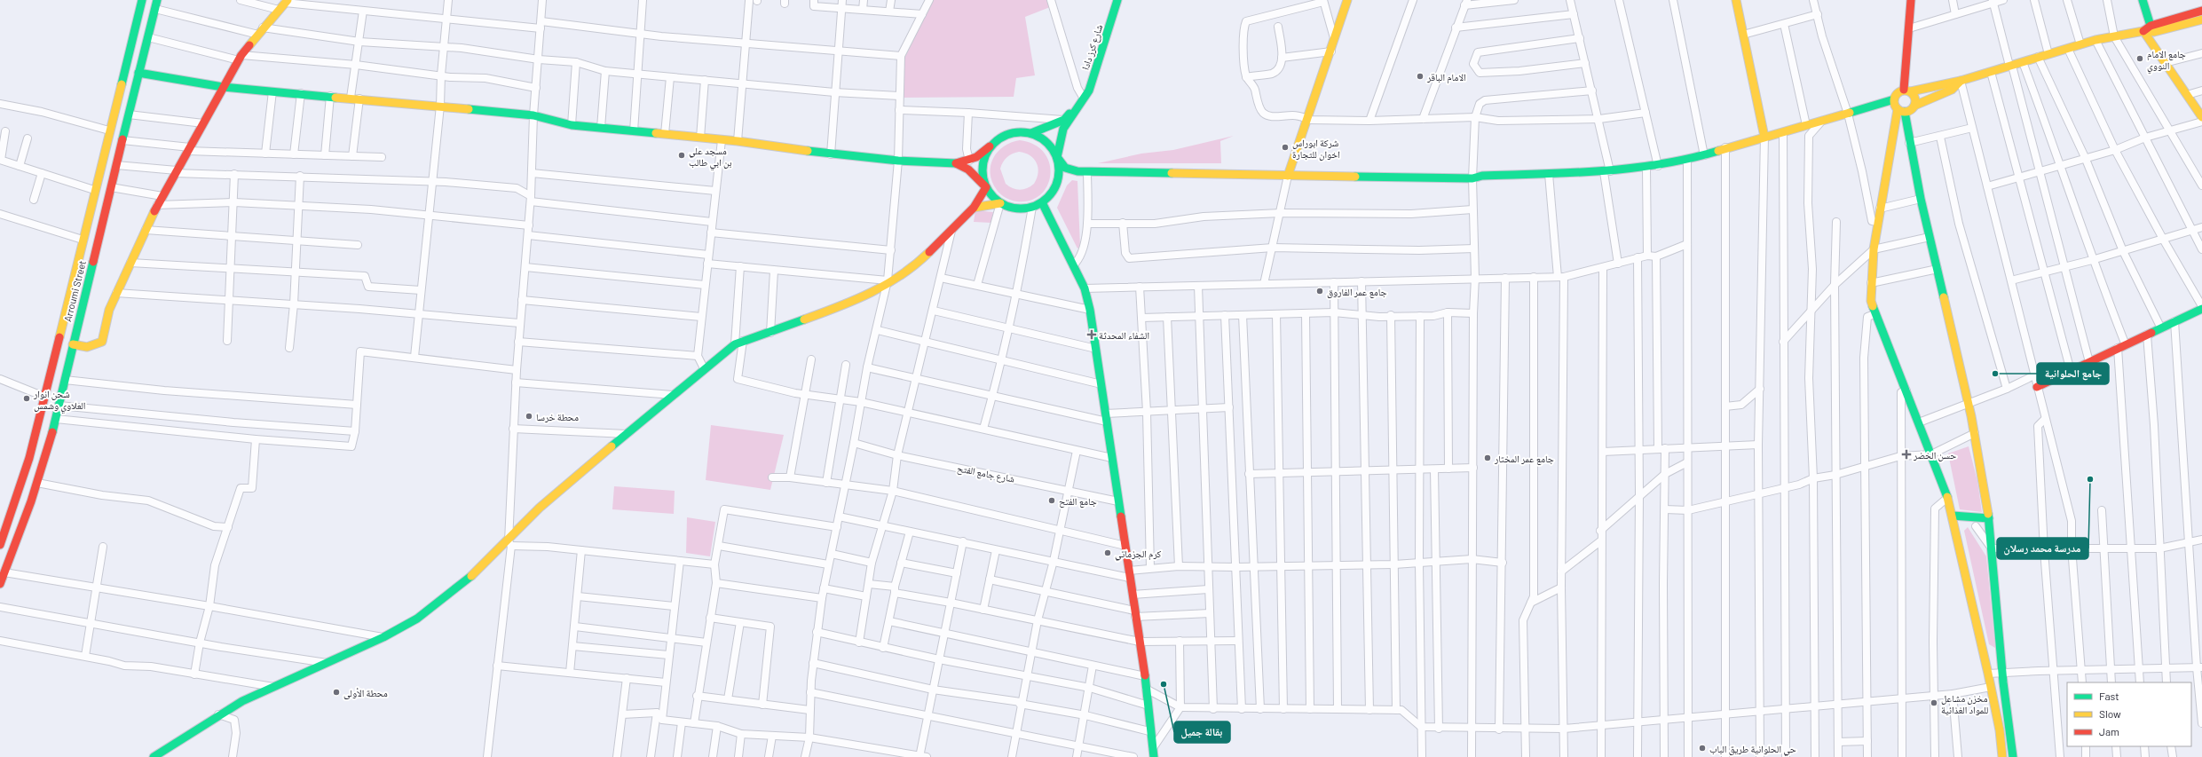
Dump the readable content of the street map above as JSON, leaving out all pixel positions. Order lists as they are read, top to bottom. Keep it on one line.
{"streets":{"main road":["شارع كرز دادا","Arroumi Street"],"street":["شارع جامع الفتح"]},"places":{"other":["جامع الامام النووي","الامام الباقر","شركة ابوراس اخوان للتجارة","مسجد علي بن ابي طالب","جامع عمر الفاروق","جامع الحلوانية","شحن انوار العلاوي وشمس","محطة خرسا","جامع عمر المختار","مدرسة محمد رسلان","جامع الفتح","كرم الجزماتي","بقالة جميل","محطة الأولى","مخزن مشاعل للمواد الغذائية","حي الحلوانية طريق الباب"],"health":["الشفاء المحدثة","حسن الخضر"]},"legend":["Fast","Slow","Jam"]}
